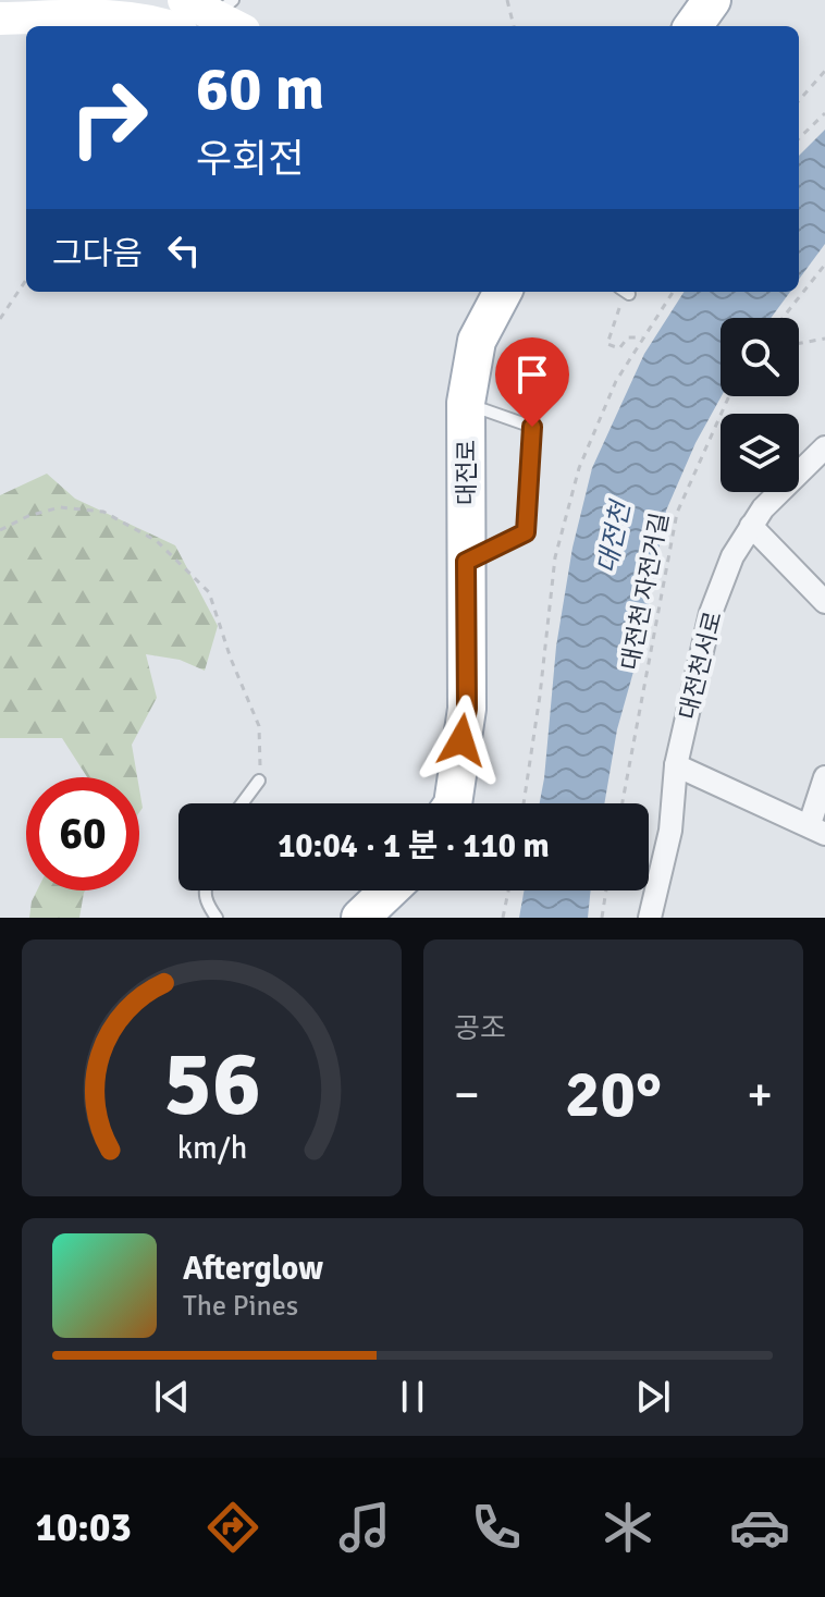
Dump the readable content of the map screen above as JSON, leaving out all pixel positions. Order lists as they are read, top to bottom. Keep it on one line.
{"streets":{"main road":["대전로"],"street":["대전천서로"],"path":["대전천 자전거길"]},"water":["대전천"],"page":{"turn":["60 m","우회전"],"then":"그다음","limit":"60","trip":"10:04 · 1 분 · 110 m","tile":"공조","heat":["−","20°","+"],"song":["Afterglow","The Pines"],"tabs":"10:03","gauge":["56","km/h"]}}
